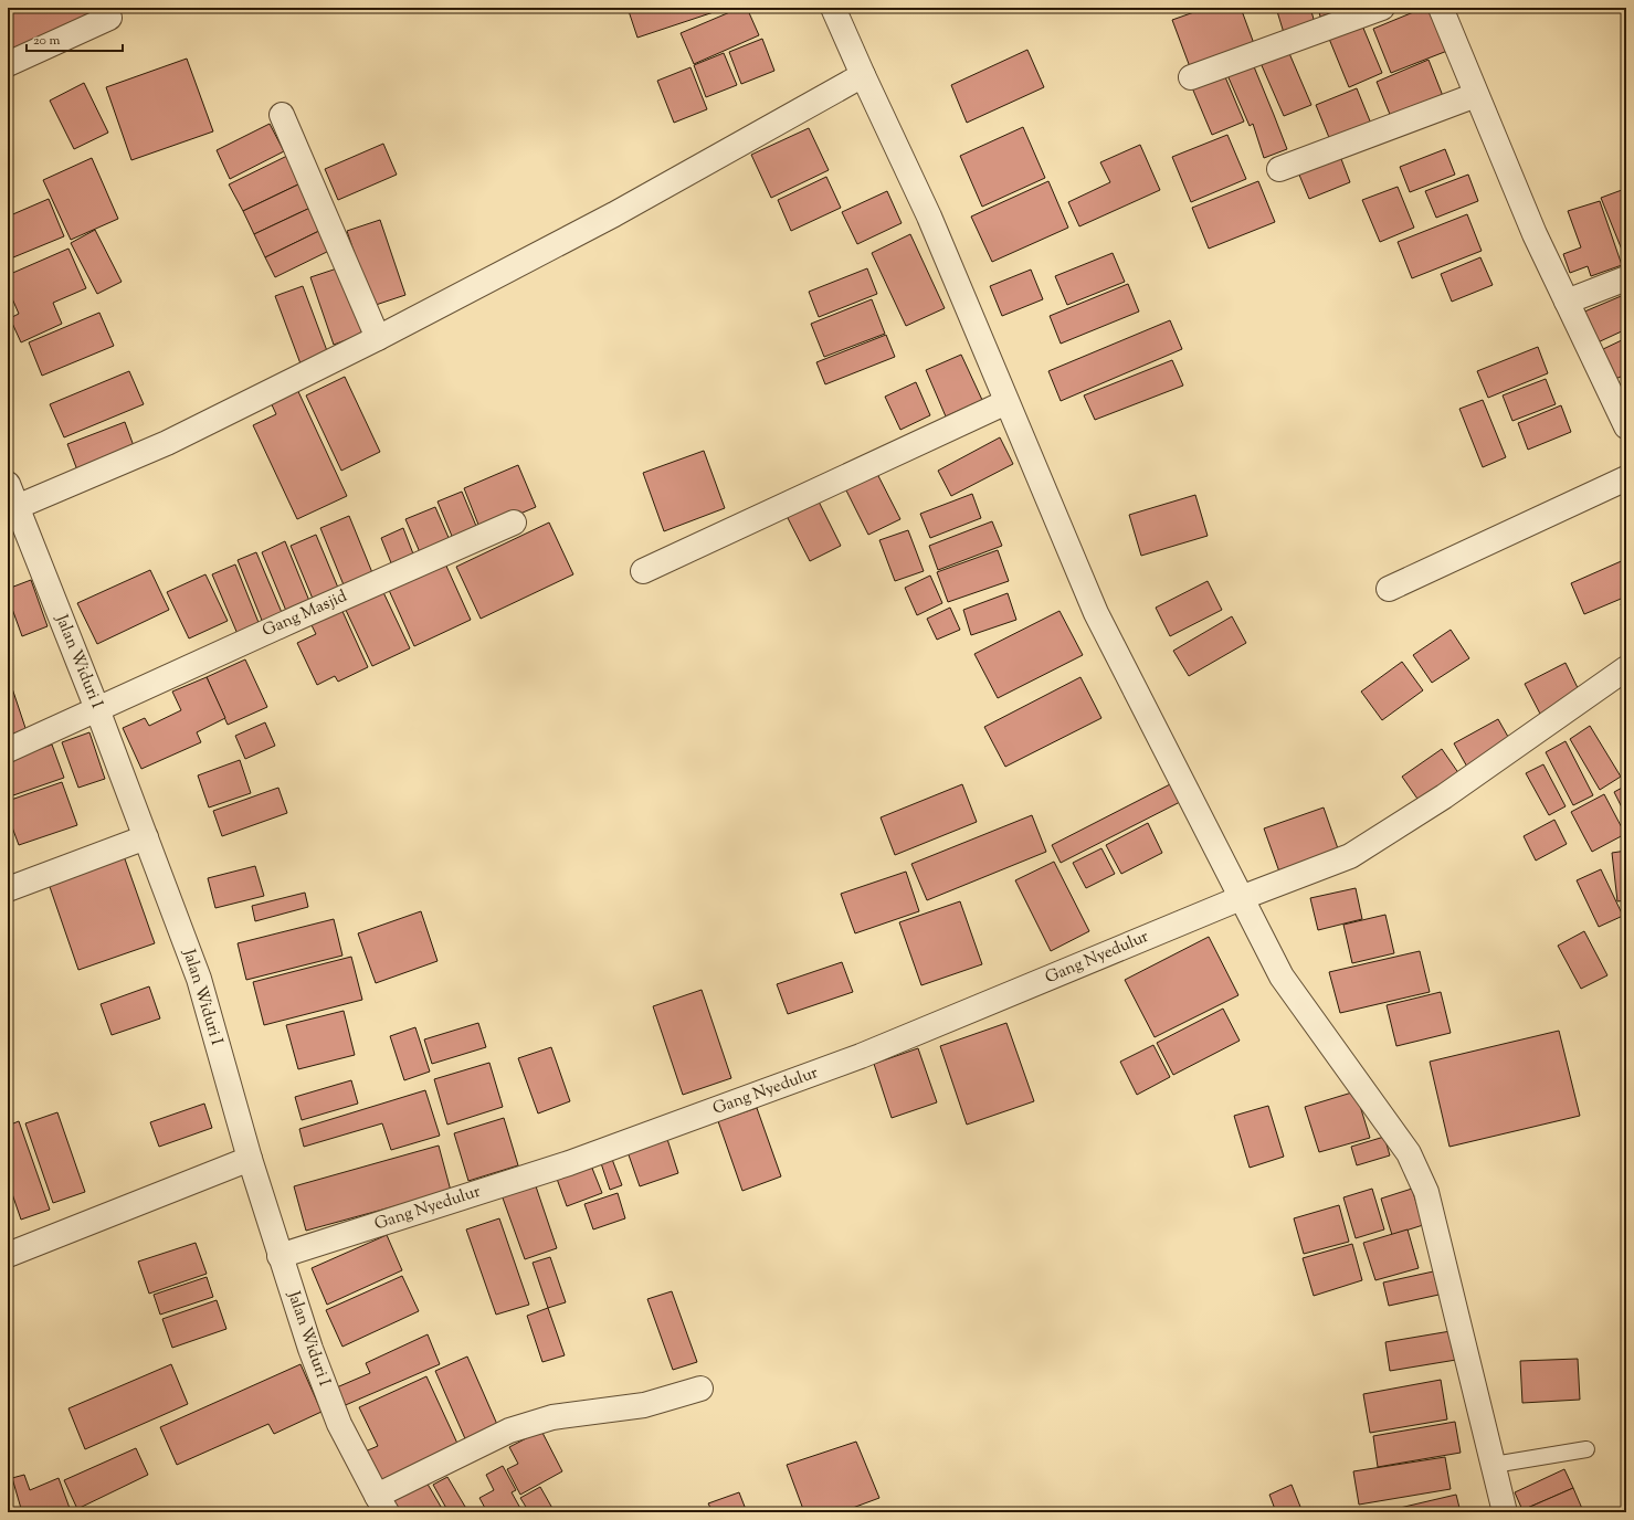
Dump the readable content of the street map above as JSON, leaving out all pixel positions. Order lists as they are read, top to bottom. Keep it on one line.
{"streets":{"street":["Gang Masjid","Jalan Widuri I","Gang Nyedulur"]},"crossings":[["Gang Masjid","Jalan Widuri I"],["Jalan Widuri I","Gang Nyedulur"]],"scale_bar":"20 m"}
